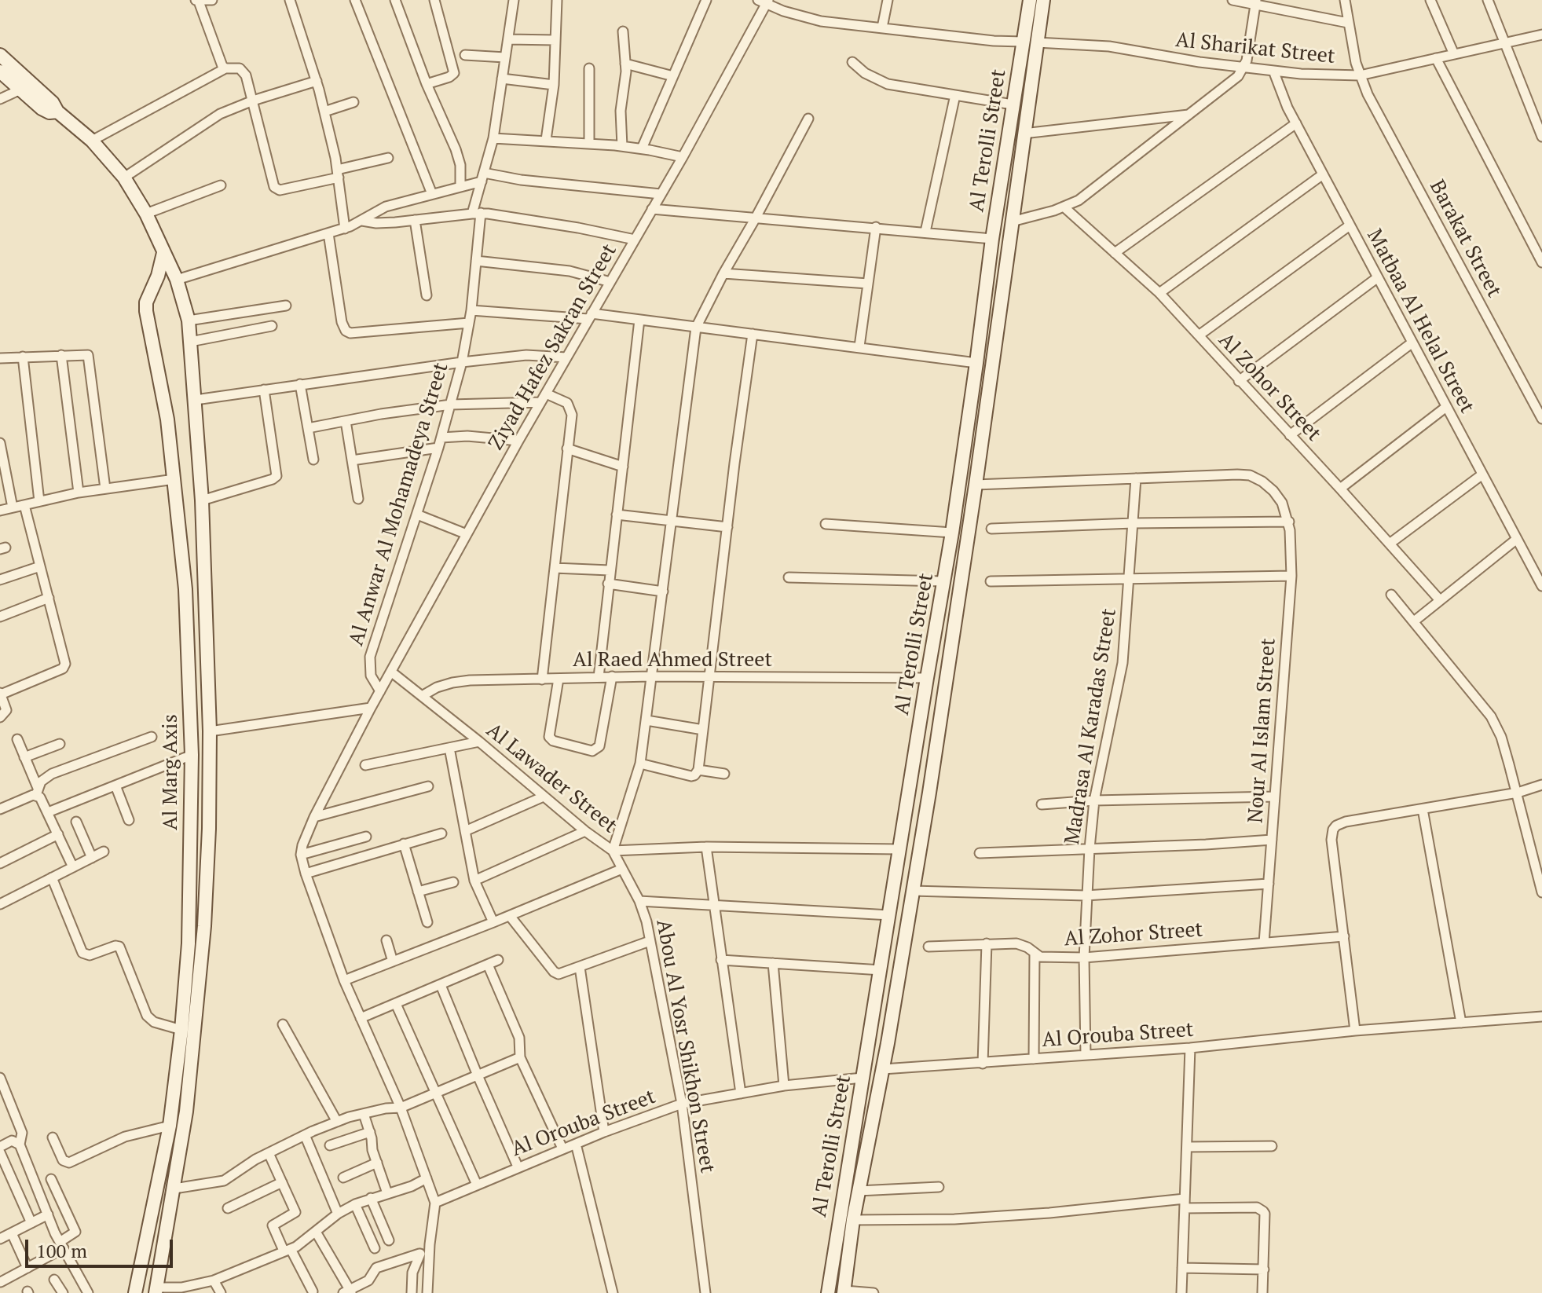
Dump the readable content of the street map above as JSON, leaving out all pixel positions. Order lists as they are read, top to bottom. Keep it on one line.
{"streets":{"street":["Al Sharikat Street","Al Terolli Street","Barakat Street","Matbaa Al Helal Street","Ziyad Hafez Sakran Street","Al Zohor Street","Al Anwar Al Mohamadeya Street","Al Raed Ahmed Street","Madrasa Al Karadas Street","Nour Al Islam Street","Al Marg Axis","Al Lawader Street","Al Orouba Street","Abou Al Yosr Shikhon Street"]},"crossings":[["Al Sharikat Street","Al Terolli Street"],["Al Sharikat Street","Barakat Street"],["Al Sharikat Street","Matbaa Al Helal Street"],["Al Terolli Street","Al Raed Ahmed Street"],["Al Terolli Street","Al Lawader Street"],["Al Terolli Street","Al Orouba Street"],["Ziyad Hafez Sakran Street","Al Anwar Al Mohamadeya Street"],["Ziyad Hafez Sakran Street","Al Lawader Street"],["Al Zohor Street","Madrasa Al Karadas Street"],["Al Zohor Street","Nour Al Islam Street"],["Al Raed Ahmed Street","Al Lawader Street"],["Madrasa Al Karadas Street","Al Orouba Street"],["Al Lawader Street","Abou Al Yosr Shikhon Street"],["Al Orouba Street","Abou Al Yosr Shikhon Street"]],"scale_bar":"100 m"}
